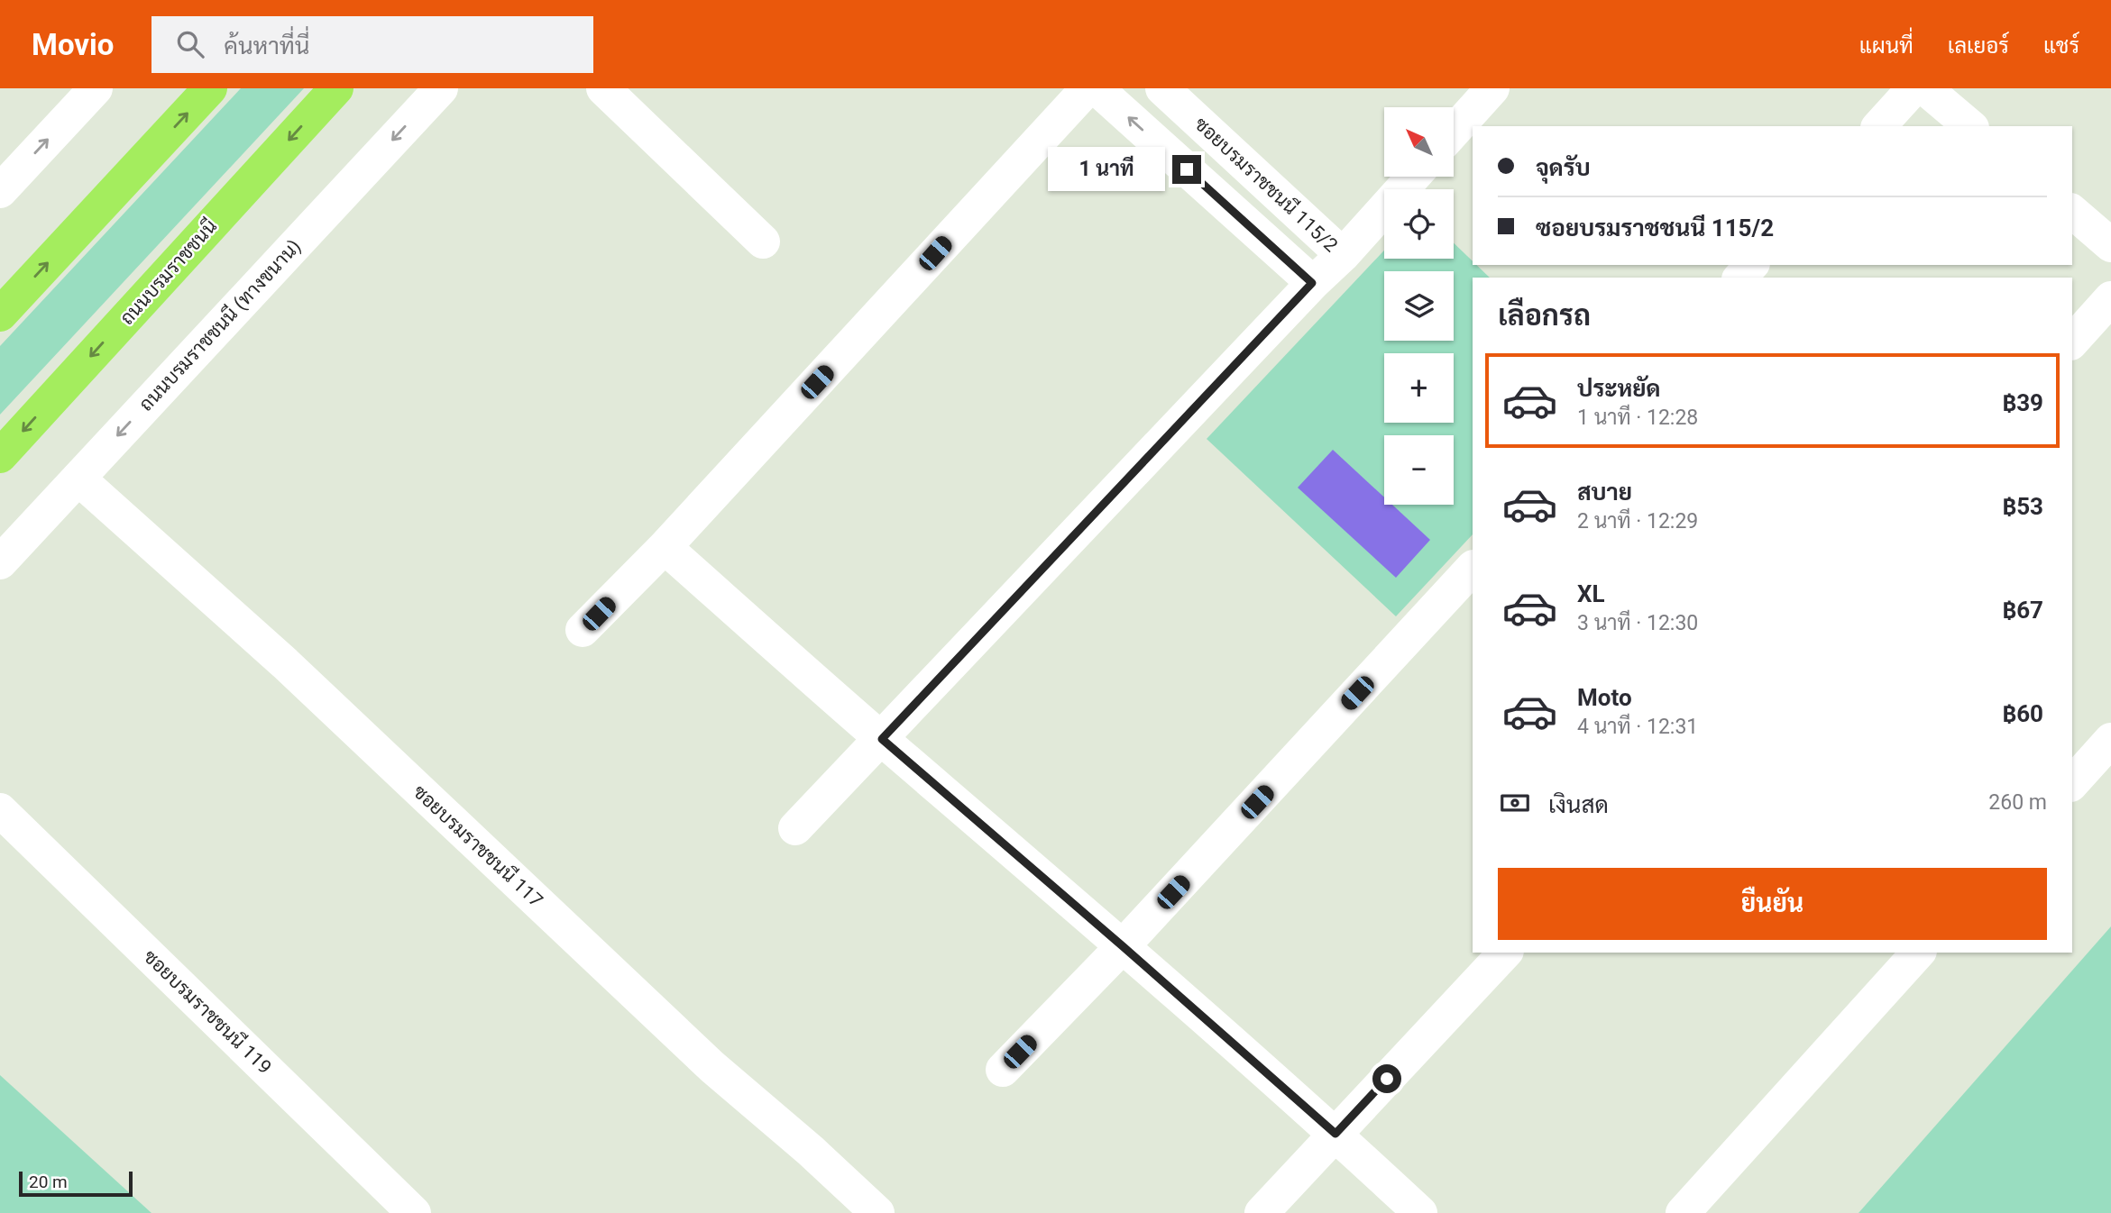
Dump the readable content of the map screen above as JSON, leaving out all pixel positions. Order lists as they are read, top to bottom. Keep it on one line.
{"streets":{"highway":["ถนนบรมราชชนนี"],"street":["ซอยบรมราชชนนี 115/2","ถนนบรมราชชนนี (ทางขนาน)","ซอยบรมราชชนนี 117","ซอยบรมราชชนนี 119"]},"crossings":[["ถนนบรมราชชนนี (ทางขนาน)","ซอยบรมราชชนนี 117"]],"one_way":["ถนนบรมราชชนนี (ทางขนาน)"],"scale_bar":"20 m","north":"top left","page":{"header":"Movio","search":"ค้นหาที่นี่","nav":["แผนที่","เลเยอร์","แชร์"],"map_buttons":["+","−"],"banner":["จุดรับ","ซอยบรมราชชนนี 115/2"],"bubble":"1 นาที","heading":"เลือกรถ","list":[{"name":"ประหยัด","note":"1 นาที · 12:28","value":"฿39"},{"name":"สบาย","note":"2 นาที · 12:29","value":"฿53"},{"name":"XL","note":"3 นาที · 12:30","value":"฿67"},{"name":"Moto","note":"4 นาที · 12:31","value":"฿60"}],"pay":["เงินสด","260 m"],"buttons":"ยืนยัน","scale":"20 m"}}
